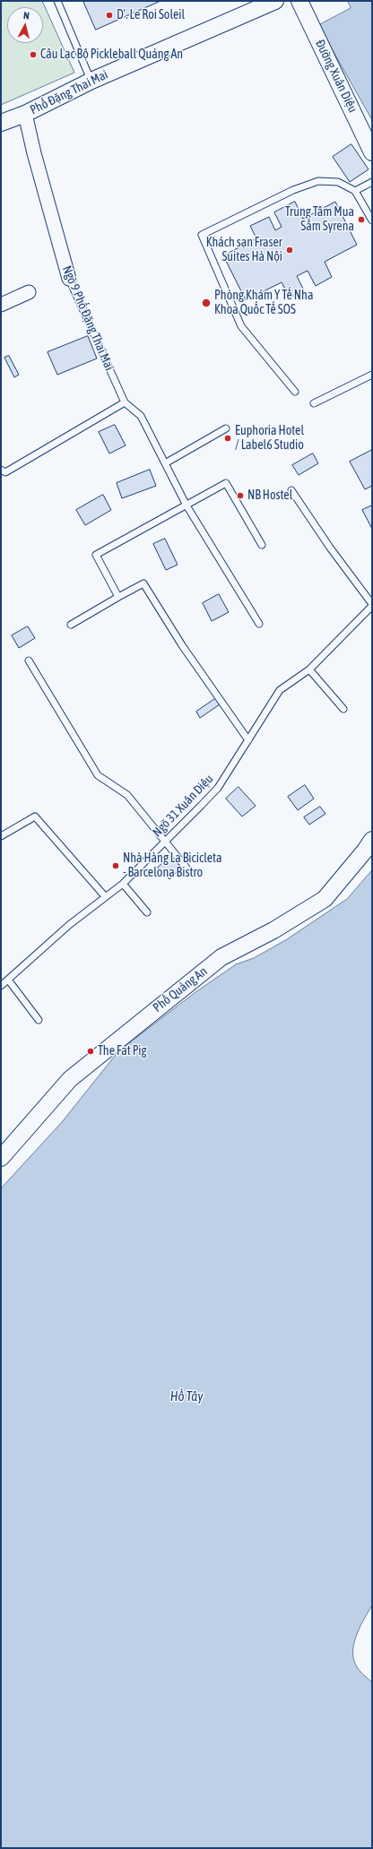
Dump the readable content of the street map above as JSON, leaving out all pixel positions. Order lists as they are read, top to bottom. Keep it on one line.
{"streets":{"street":["Đường Xuân Diệu","Phố Đặng Thai Mai","Ngõ 9 Phố Đặng Thai Mai","Phố Quảng An"],"lane":["Ngõ 31 Xuân Diệu"]},"crossings":[["Phố Đặng Thai Mai","Ngõ 9 Phố Đặng Thai Mai"]],"water":["Hồ Tây"],"places":["D'. Le Roi Soleil","Câu Lạc Bộ Pickleball Quảng An","Trung Tâm Mua Sắm Syrena","Khách sạn Fraser Suites Hà Nội","Phòng Khám Y Tế Nha Khoa Quốc Tế SOS","Euphoria Hotel / Label6 Studio","NB Hostel","Nhà Hàng La Bicicleta - Barcelona Bistro","The Fat Pig"],"north":"top"}
